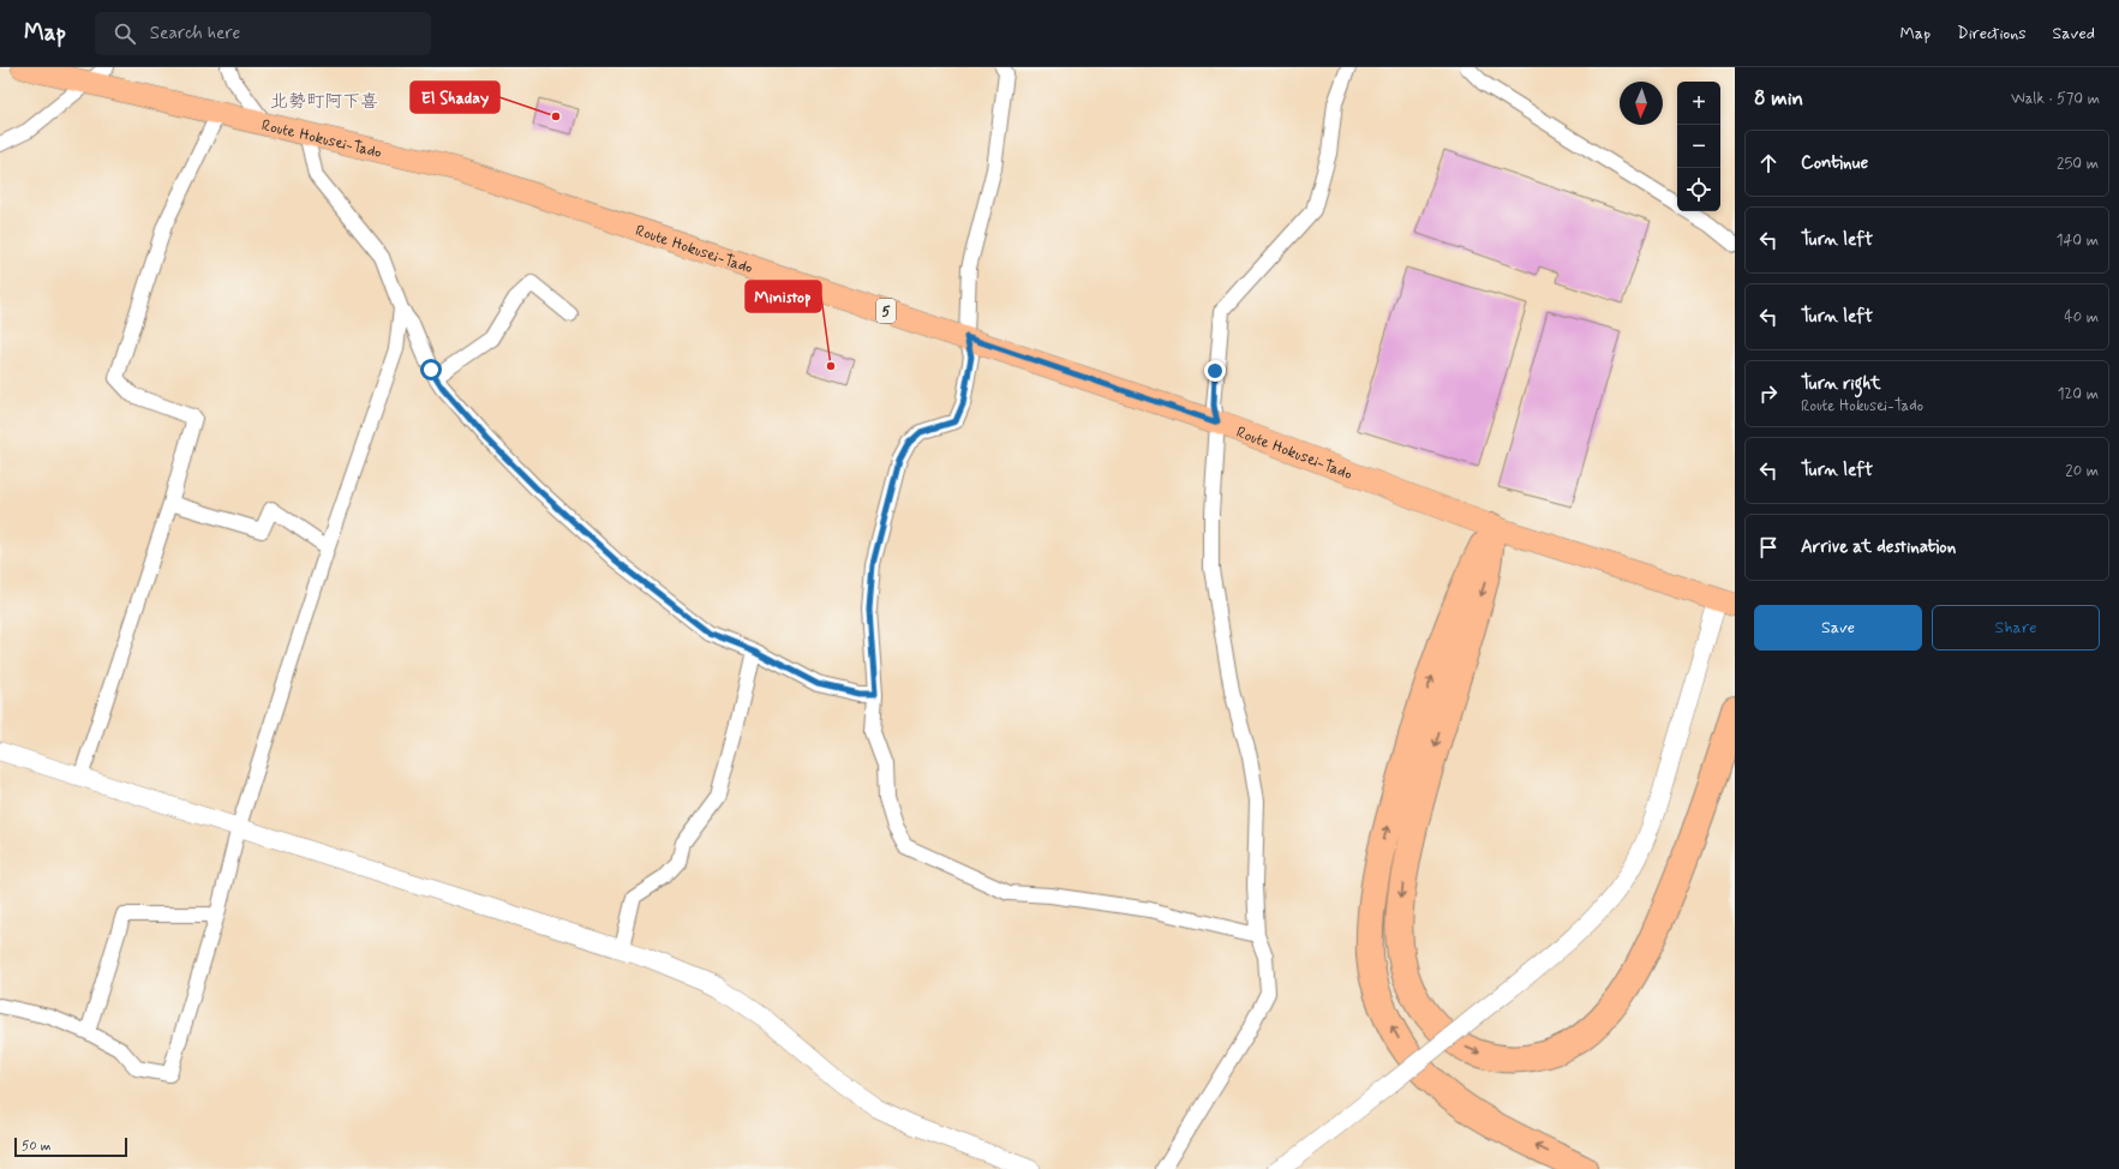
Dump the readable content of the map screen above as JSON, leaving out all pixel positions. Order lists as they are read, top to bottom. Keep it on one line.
{"streets":{"main road":["Route Hokusei-Tado","5"]},"districts":["北勢町阿下喜"],"places":["El Shaday","Ministop"],"scale_bar":"50 m","north":"bottom","page":{"header":"Map","search":"Search here","nav":["Map","Directions","Saved"],"heading":["8 min","Walk · 570 m"],"map_buttons":["+","−"],"list":[["Continue","250 m"],["Turn left","140 m"],["Turn left","40 m"],["Turn right","Route Hokusei-Tado","120 m"],["Turn left","20 m"],"Arrive at destination"],"buttons":["Save","Share"],"scale":"50 m"}}
